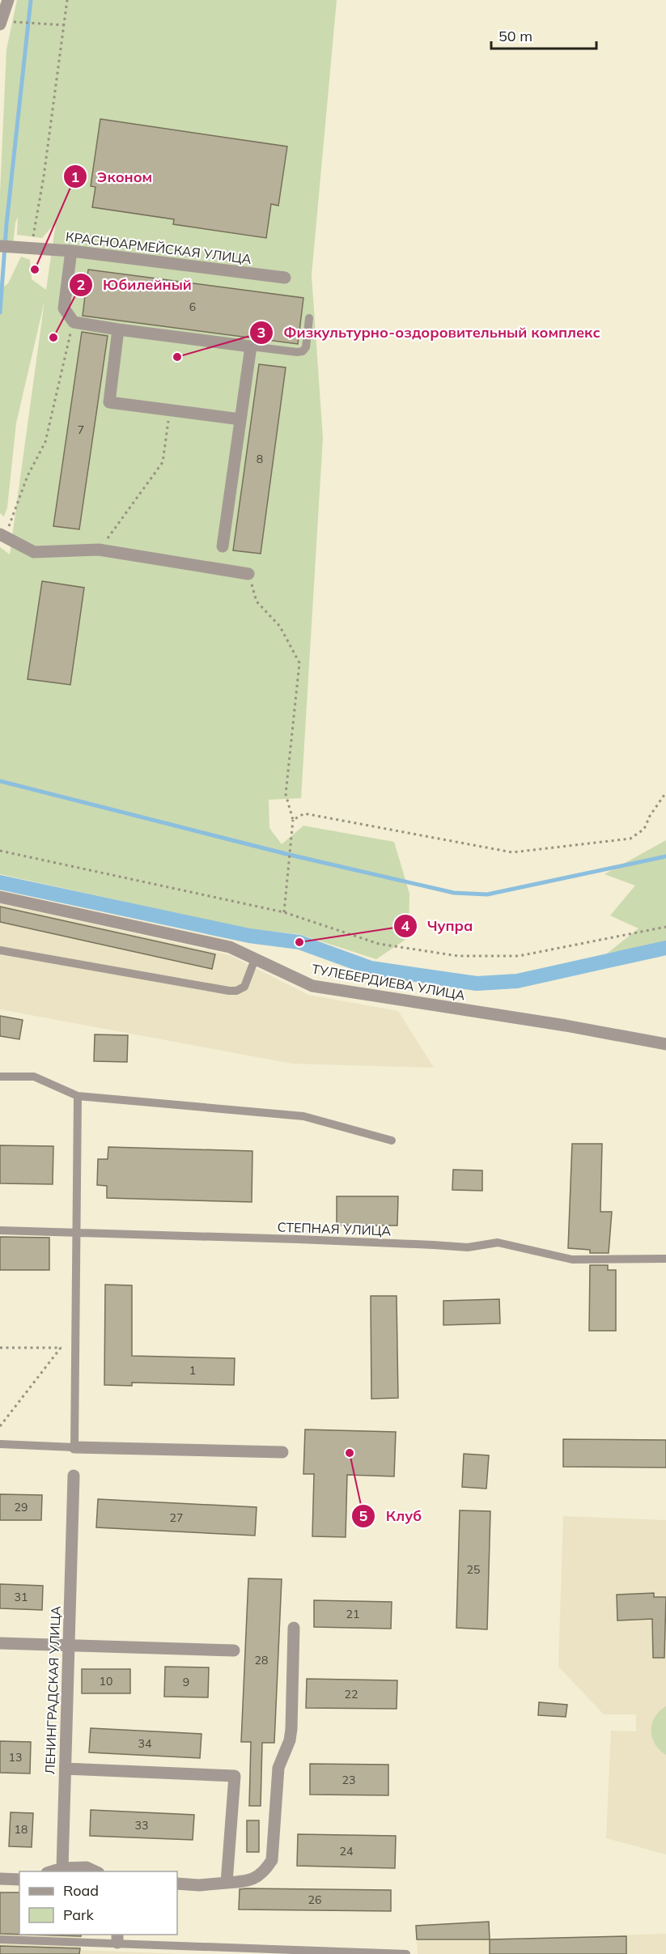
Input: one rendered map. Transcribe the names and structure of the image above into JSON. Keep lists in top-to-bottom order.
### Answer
{
  "streets": {
    "street": ["КРАСНОАРМЕЙСКАЯ УЛИЦА", "ТУЛЕБЕРДИЕВА УЛИЦА", "ЛЕНИНГРАДСКАЯ УЛИЦА"],
    "lane": ["СТЕПНАЯ УЛИЦА"]
  },
  "places": [
    "Эконом",
    "Юбилейный",
    "Физкультурно-оздоровительный комплекс",
    "Чупра",
    "Клуб"
  ],
  "house_numbers": [
    "6",
    "7",
    "8",
    "1",
    "29",
    "27",
    "25",
    "31",
    "21",
    "28",
    "10",
    "9",
    "22",
    "34",
    "13",
    "23",
    "33",
    "18",
    "24",
    "26"
  ],
  "legend": ["Road", "Park"],
  "scale_bar": "50 m"
}
